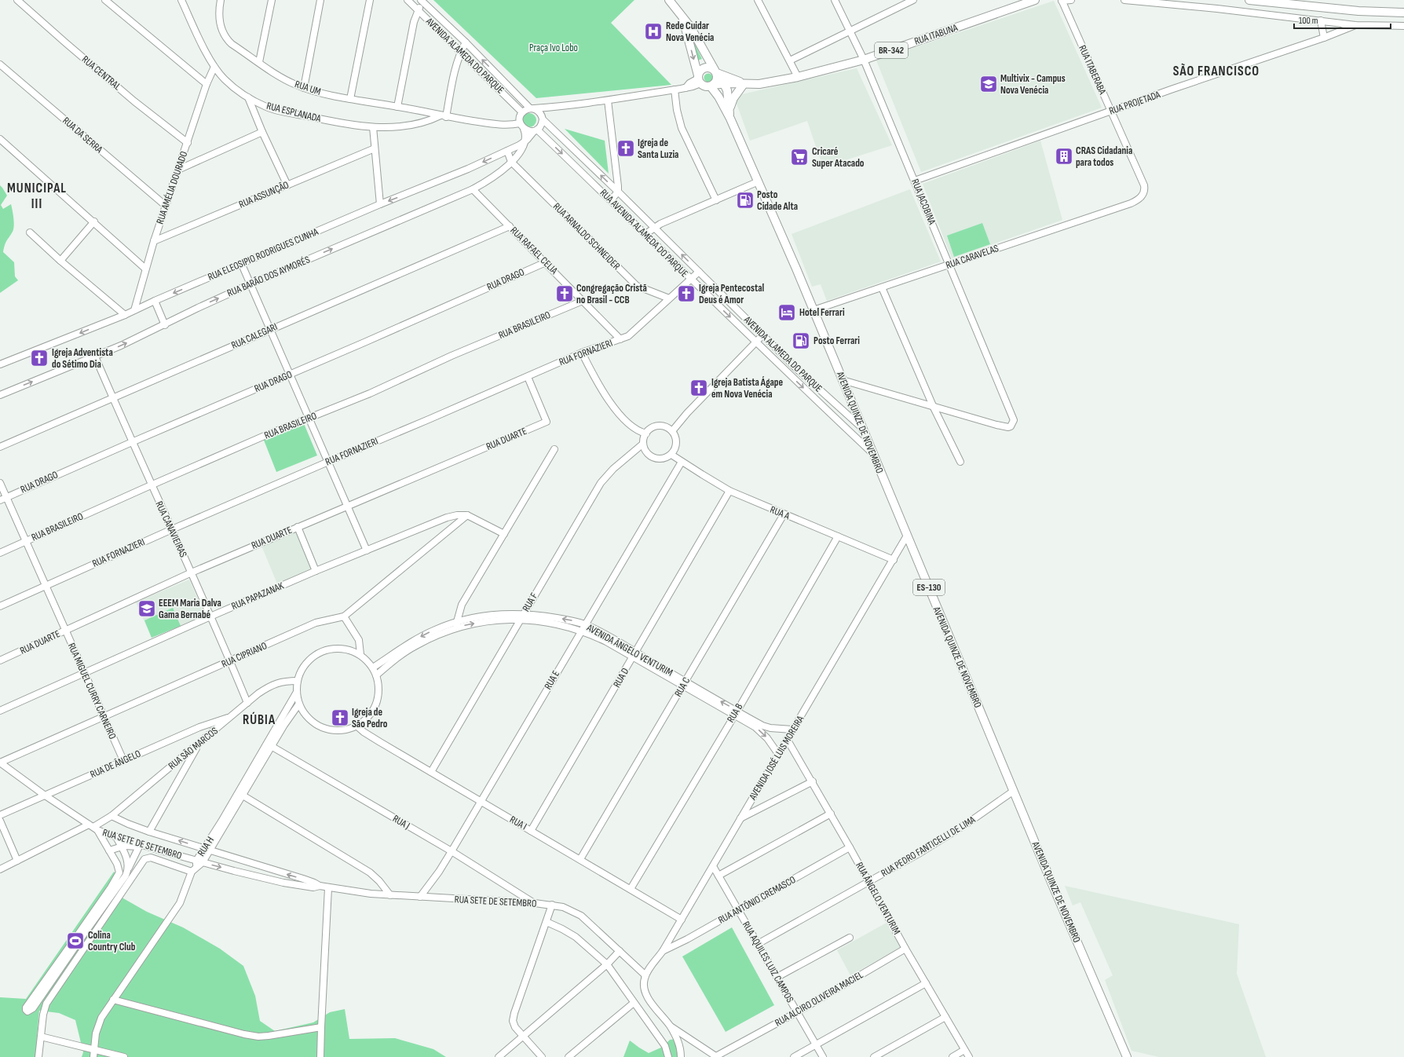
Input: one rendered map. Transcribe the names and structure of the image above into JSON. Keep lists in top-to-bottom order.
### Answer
{
  "streets": {
    "main road": [
      "RUA ITABUNA",
      "BR-342",
      "AVENIDA QUINZE DE NOVEMBRO",
      "ES-130"
    ],
    "street": [
      "AVENIDA ALAMEDA DO PARQUE",
      "RUA ITABERABA",
      "RUA CENTRAL",
      "RUA UM",
      "RUA PROJETADA",
      "RUA ESPLANADA",
      "RUA DA SERRA",
      "RUA AMÉLIA DOURADO",
      "RUA ASSUNÇÃO",
      "RUA JACOBINA",
      "RUA AVENIDA ALAMEDA DO PARQUE",
      "RUA ARNALDO SCHNEIDER",
      "RUA RAFAEL CELIA",
      "RUA ELEOSIPIO RODRIGUES CUNHA",
      "RUA CARAVELAS",
      "RUA BARÃO DOS AYMORÉS",
      "RUA DRAGO",
      "RUA BRASILEIRO",
      "RUA CALEGARI",
      "RUA FORNAZIERI",
      "RUA DUARTE",
      "RUA A",
      "RUA CANAVIEIRAS",
      "RUA PAPAZANAK",
      "RUA F",
      "AVENIDA ÂNGELO VENTURIM",
      "RUA CIPRIANO",
      "RUA D",
      "RUA E",
      "RUA C",
      "RUA MIGUEL CURRY CARNEIRO",
      "RUA B",
      "RUA SÃO MARCOS",
      "AVENIDA JOSÉ LUIS MOREIRA",
      "RUA DE ÂNGELO",
      "RUA J",
      "RUA I",
      "RUA SETE DE SETEMBRO",
      "RUA H",
      "RUA PEDRO FANTICELLI DE LIMA",
      "RUA ÂNGELO VENTURIM",
      "RUA ANTÔNIO CREMASCO",
      "RUA AQUILES LUIZ CAMPOS",
      "RUA ALCIRO OLIVEIRA MACIEL"
    ]
  },
  "crossings": [
    ["RUA ITABUNA", "BR-342"],
    ["RUA ITABUNA", "RUA JACOBINA"],
    ["BR-342", "ES-130"],
    ["AVENIDA ALAMEDA DO PARQUE", "RUA UM"],
    ["AVENIDA ALAMEDA DO PARQUE", "RUA AVENIDA ALAMEDA DO PARQUE"],
    ["AVENIDA ALAMEDA DO PARQUE", "RUA FORNAZIERI"],
    ["AVENIDA ALAMEDA DO PARQUE", "AVENIDA QUINZE DE NOVEMBRO"],
    ["RUA ITABERABA", "RUA PROJETADA"],
    ["RUA ITABERABA", "RUA CARAVELAS"],
    ["RUA CENTRAL", "RUA AMÉLIA DOURADO"],
    ["RUA UM", "RUA ESPLANADA"],
    ["RUA UM", "RUA AVENIDA ALAMEDA DO PARQUE"],
    ["RUA PROJETADA", "RUA JACOBINA"],
    ["RUA ESPLANADA", "RUA AMÉLIA DOURADO"],
    ["RUA DA SERRA", "RUA AMÉLIA DOURADO"],
    ["RUA AMÉLIA DOURADO", "RUA ASSUNÇÃO"],
    ["RUA AMÉLIA DOURADO", "RUA ELEOSIPIO RODRIGUES CUNHA"],
    ["RUA JACOBINA", "RUA CARAVELAS"],
    ["RUA AVENIDA ALAMEDA DO PARQUE", "RUA FORNAZIERI"],
    ["RUA AVENIDA ALAMEDA DO PARQUE", "AVENIDA QUINZE DE NOVEMBRO"],
    ["RUA ARNALDO SCHNEIDER", "RUA BARÃO DOS AYMORÉS"],
    ["RUA ARNALDO SCHNEIDER", "RUA FORNAZIERI"],
    ["RUA RAFAEL CELIA", "RUA BARÃO DOS AYMORÉS"],
    ["RUA RAFAEL CELIA", "RUA DRAGO"],
    ["RUA RAFAEL CELIA", "RUA BRASILEIRO"],
    ["RUA RAFAEL CELIA", "RUA CALEGARI"],
    ["RUA RAFAEL CELIA", "RUA FORNAZIERI"],
    ["RUA ELEOSIPIO RODRIGUES CUNHA", "RUA BARÃO DOS AYMORÉS"],
    ["RUA CARAVELAS", "AVENIDA QUINZE DE NOVEMBRO"],
    ["RUA BARÃO DOS AYMORÉS", "RUA CANAVIEIRAS"],
    ["RUA DRAGO", "RUA CANAVIEIRAS"],
    ["RUA DRAGO", "RUA MIGUEL CURRY CARNEIRO"],
    ["RUA BRASILEIRO", "RUA CANAVIEIRAS"],
    ["RUA BRASILEIRO", "RUA MIGUEL CURRY CARNEIRO"],
    ["RUA CALEGARI", "RUA CANAVIEIRAS"],
    ["RUA FORNAZIERI", "RUA DUARTE"],
    ["RUA FORNAZIERI", "RUA CANAVIEIRAS"],
    ["RUA FORNAZIERI", "RUA MIGUEL CURRY CARNEIRO"],
    ["AVENIDA QUINZE DE NOVEMBRO", "ES-130"],
    ["AVENIDA QUINZE DE NOVEMBRO", "AVENIDA JOSÉ LUIS MOREIRA"],
    ["AVENIDA QUINZE DE NOVEMBRO", "RUA PEDRO FANTICELLI DE LIMA"],
    ["RUA DUARTE", "RUA CANAVIEIRAS"],
    ["RUA DUARTE", "RUA MIGUEL CURRY CARNEIRO"],
    ["RUA A", "RUA F"],
    ["RUA A", "RUA D"],
    ["RUA A", "RUA E"],
    ["RUA A", "RUA C"],
    ["RUA A", "RUA B"],
    ["RUA A", "AVENIDA JOSÉ LUIS MOREIRA"],
    ["RUA CANAVIEIRAS", "RUA PAPAZANAK"],
    ["RUA CANAVIEIRAS", "RUA CIPRIANO"],
    ["RUA CANAVIEIRAS", "RUA SÃO MARCOS"],
    ["RUA PAPAZANAK", "RUA CIPRIANO"],
    ["RUA PAPAZANAK", "RUA MIGUEL CURRY CARNEIRO"],
    ["RUA F", "AVENIDA ÂNGELO VENTURIM"],
    ["RUA F", "RUA I"],
    ["AVENIDA ÂNGELO VENTURIM", "RUA D"],
    ["AVENIDA ÂNGELO VENTURIM", "RUA E"],
    ["AVENIDA ÂNGELO VENTURIM", "RUA C"],
    ["AVENIDA ÂNGELO VENTURIM", "RUA B"],
    ["AVENIDA ÂNGELO VENTURIM", "RUA SÃO MARCOS"],
    ["AVENIDA ÂNGELO VENTURIM", "AVENIDA JOSÉ LUIS MOREIRA"],
    ["AVENIDA ÂNGELO VENTURIM", "RUA I"],
    ["AVENIDA ÂNGELO VENTURIM", "RUA H"],
    ["RUA CIPRIANO", "RUA MIGUEL CURRY CARNEIRO"],
    ["RUA CIPRIANO", "RUA SETE DE SETEMBRO"],
    ["RUA D", "RUA I"],
    ["RUA E", "RUA J"],
    ["RUA E", "RUA I"],
    ["RUA E", "RUA SETE DE SETEMBRO"],
    ["RUA C", "RUA I"],
    ["RUA MIGUEL CURRY CARNEIRO", "RUA DE ÂNGELO"],
    ["RUA B", "RUA I"],
    ["RUA SÃO MARCOS", "RUA DE ÂNGELO"],
    ["RUA SÃO MARCOS", "RUA I"],
    ["RUA SÃO MARCOS", "RUA SETE DE SETEMBRO"],
    ["RUA SÃO MARCOS", "RUA H"],
    ["AVENIDA JOSÉ LUIS MOREIRA", "RUA I"],
    ["AVENIDA JOSÉ LUIS MOREIRA", "RUA SETE DE SETEMBRO"],
    ["AVENIDA JOSÉ LUIS MOREIRA", "RUA ÂNGELO VENTURIM"],
    ["AVENIDA JOSÉ LUIS MOREIRA", "RUA ANTÔNIO CREMASCO"],
    ["AVENIDA JOSÉ LUIS MOREIRA", "RUA AQUILES LUIZ CAMPOS"],
    ["RUA DE ÂNGELO", "RUA SETE DE SETEMBRO"],
    ["RUA J", "RUA SETE DE SETEMBRO"],
    ["RUA J", "RUA H"],
    ["RUA I", "RUA H"],
    ["RUA SETE DE SETEMBRO", "RUA H"],
    ["RUA PEDRO FANTICELLI DE LIMA", "RUA ÂNGELO VENTURIM"],
    ["RUA PEDRO FANTICELLI DE LIMA", "RUA AQUILES LUIZ CAMPOS"],
    ["RUA ÂNGELO VENTURIM", "RUA ANTÔNIO CREMASCO"],
    ["RUA ÂNGELO VENTURIM", "RUA ALCIRO OLIVEIRA MACIEL"],
    ["RUA ANTÔNIO CREMASCO", "RUA AQUILES LUIZ CAMPOS"],
    ["RUA AQUILES LUIZ CAMPOS", "RUA ALCIRO OLIVEIRA MACIEL"]
  ],
  "one_way": ["RUA AVENIDA ALAMEDA DO PARQUE", "RUA ELEOSIPIO RODRIGUES CUNHA", "RUA BARÃO DOS AYMORÉS"],
  "districts": ["SÃO FRANCISCO", "MUNICIPAL III", "RÚBIA"],
  "parks": ["Praça Ivo Lobo"],
  "places": {
    "hospital": ["Rede Cuidar Nova Venécia"],
    "school or university": ["Multivix - Campus Nova Venécia", "EEEM Maria Dalva Gama Bernabé"],
    "church": [
      "Igreja de Santa Luzia",
      "Congregação Cristã no Brasil - CCB",
      "Igreja Pentecostal Deus é Amor",
      "Igreja Adventista do Sétimo Dia",
      "Igreja Batista Ágape em Nova Venécia",
      "Igreja de São Pedro"
    ],
    "building": ["CRAS Cidadania para todos"],
    "supermarket": ["Cricaré Super Atacado"],
    "fuel station": ["Posto Cidade Alta", "Posto Ferrari"],
    "hotel": ["Hotel Ferrari"],
    "sports": ["Colina Country Club"]
  },
  "scale_bar": "100 m"
}
